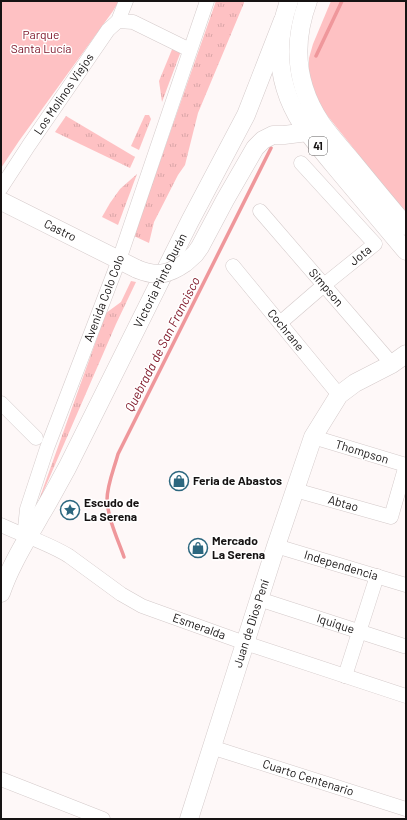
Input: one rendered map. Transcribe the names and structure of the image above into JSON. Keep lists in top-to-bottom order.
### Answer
{
  "streets": {
    "main road": [
      "41",
      "Castro",
      "Victoria Pinto Durán",
      "Juan de Dios Pení"
    ],
    "street": [
      "Los Molinos Viejos",
      "Jota",
      "Simpson",
      "Avenida Colo Colo",
      "Cochrane",
      "Thompson",
      "Abtao",
      "Independencia",
      "Iquique",
      "Esmeralda",
      "Cuarto Centenario"
    ]
  },
  "crossings": [
    ["41", "Victoria Pinto Durán"],
    ["Castro", "Avenida Colo Colo"],
    ["Jota", "Simpson"],
    ["Jota", "Cochrane"],
    ["Victoria Pinto Durán", "Avenida Colo Colo"],
    ["Victoria Pinto Durán", "Esmeralda"],
    ["Simpson", "Juan de Dios Pení"],
    ["Avenida Colo Colo", "Esmeralda"],
    ["Cochrane", "Juan de Dios Pení"],
    ["Thompson", "Abtao"],
    ["Thompson", "Juan de Dios Pení"],
    ["Abtao", "Juan de Dios Pení"],
    ["Independencia", "Juan de Dios Pení"],
    ["Juan de Dios Pení", "Esmeralda"],
    ["Juan de Dios Pení", "Cuarto Centenario"]
  ],
  "water": ["Quebrada de San Francisco"],
  "parks": ["Parque Santa Lucía"],
  "places": {
    "shop": ["Feria de Abastos", "Mercado La Serena"],
    "place": ["Escudo de La Serena"]
  }
}
